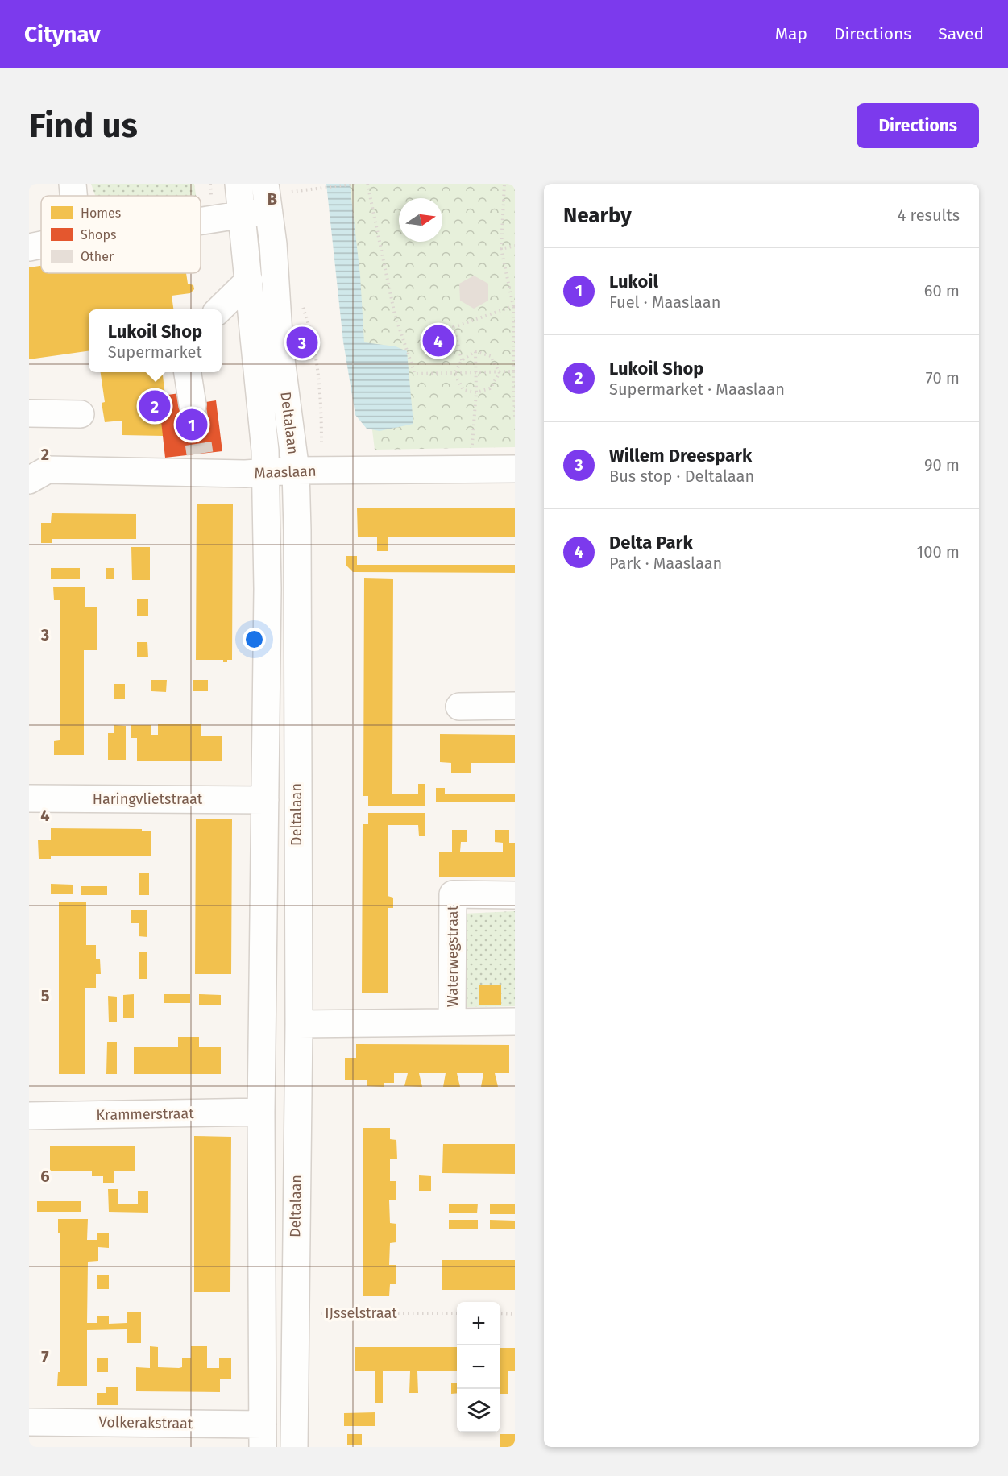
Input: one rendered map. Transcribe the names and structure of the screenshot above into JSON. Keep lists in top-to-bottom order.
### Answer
{
  "streets": {
    "street": [
      "Deltalaan",
      "Maaslaan",
      "Haringvlietstraat",
      "Waterwegstraat",
      "Krammerstraat",
      "Volkerakstraat"
    ],
    "path": ["IJsselstraat"]
  },
  "crossings": [
    ["Deltalaan", "Maaslaan"],
    ["Deltalaan", "Haringvlietstraat"],
    ["Deltalaan", "Waterwegstraat"],
    ["Deltalaan", "Krammerstraat"],
    ["Deltalaan", "IJsselstraat"],
    ["Deltalaan", "Volkerakstraat"]
  ],
  "legend": ["Homes", "Shops", "Other"],
  "north": "right",
  "page": {
    "header": "Citynav",
    "nav": ["Map", "Directions", "Saved"],
    "buttons": "Directions",
    "title": "Find us",
    "heading": ["Nearby", "4 results"],
    "list": [
      {
        "mark": "1",
        "name": "Lukoil",
        "note": "Fuel · Maaslaan",
        "value": "60 m"
      },
      {
        "mark": "2",
        "name": "Lukoil Shop",
        "note": "Supermarket · Maaslaan",
        "value": "70 m"
      },
      {
        "mark": "3",
        "name": "Willem Dreespark",
        "note": "Bus stop · Deltalaan",
        "value": "90 m"
      },
      {
        "mark": "4",
        "name": "Delta Park",
        "note": "Park · Maaslaan",
        "value": "100 m"
      }
    ],
    "popup": ["Lukoil Shop", "Supermarket"],
    "pins": [
      "4",
      "3",
      "2",
      "1"
    ],
    "map_buttons": ["+", "−"]
  },
  "grid": {
    "columns": ["B"],
    "rows": [
      "2",
      "3",
      "4",
      "5",
      "6",
      "7"
    ]
  }
}
